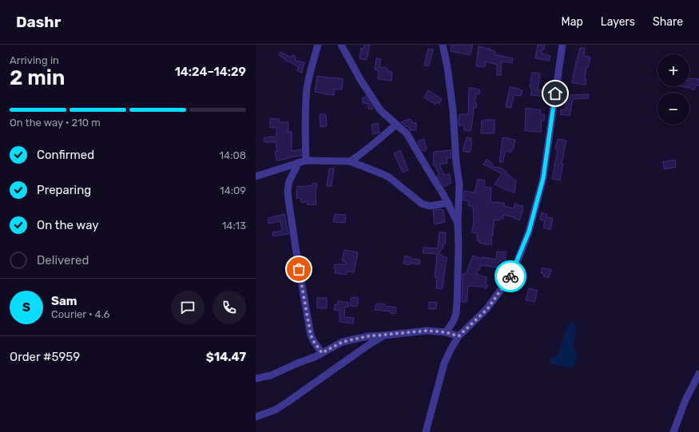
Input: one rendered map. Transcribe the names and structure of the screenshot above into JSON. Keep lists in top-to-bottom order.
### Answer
{
  "page": {
    "header": "Dashr",
    "nav": ["Map", "Layers", "Share"],
    "heading": ["2 min", "Arriving in", "14:24–14:29"],
    "panel": [
      "Sam",
      "Courier · 4.6",
      "Order #5959",
      "$14.47"
    ],
    "map_buttons": ["+", "−"],
    "bar": "On the way · 210 m",
    "list": [
      ["Confirmed", "14:08"],
      ["Preparing", "14:09"],
      ["On the way", "14:13"],
      "Delivered"
    ],
    "round": "S"
  }
}
